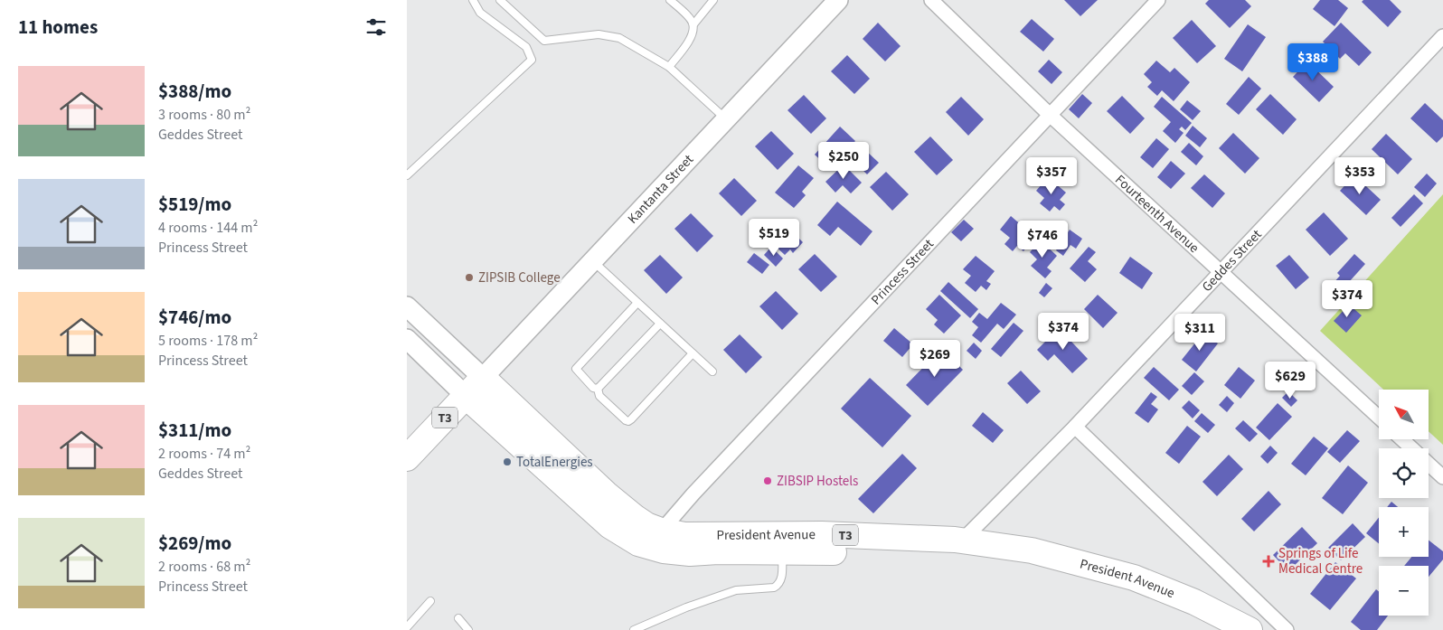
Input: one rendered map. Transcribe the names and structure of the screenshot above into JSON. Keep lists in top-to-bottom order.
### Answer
{
  "streets": {
    "highway": ["T3", "President Avenue"],
    "street": [
      "Kantanta Street",
      "Fourteenth Avenue",
      "Geddes Street",
      "Princess Street"
    ]
  },
  "crossings": [
    ["Kantanta Street", "T3"],
    ["Kantanta Street", "President Avenue"],
    ["Fourteenth Avenue", "Geddes Street"],
    ["Fourteenth Avenue", "Princess Street"],
    ["Geddes Street", "President Avenue"],
    ["Princess Street", "President Avenue"],
    ["T3", "President Avenue"]
  ],
  "places": {
    "other": ["ZIPSIB College", "TotalEnergies", "ZIBSIP Hostels"],
    "health": ["Springs of Life Medical Centre"]
  },
  "north": "top left",
  "page": {
    "heading": "11 homes",
    "price": [
      "$388",
      "$250",
      "$357",
      "$353",
      "$519",
      "$746",
      "$374",
      "$374",
      "$311",
      "$269",
      "$629"
    ],
    "list": [
      {
        "name": "$388/mo",
        "note": "3 rooms · 80 m² · Geddes Street"
      },
      {
        "name": "$519/mo",
        "note": "4 rooms · 144 m² · Princess Street"
      },
      {
        "name": "$746/mo",
        "note": "5 rooms · 178 m² · Princess Street"
      },
      {
        "name": "$311/mo",
        "note": "2 rooms · 74 m² · Geddes Street"
      },
      {
        "name": "$269/mo",
        "note": "2 rooms · 68 m² · Princess Street"
      }
    ],
    "map_buttons": ["+", "−"]
  }
}
